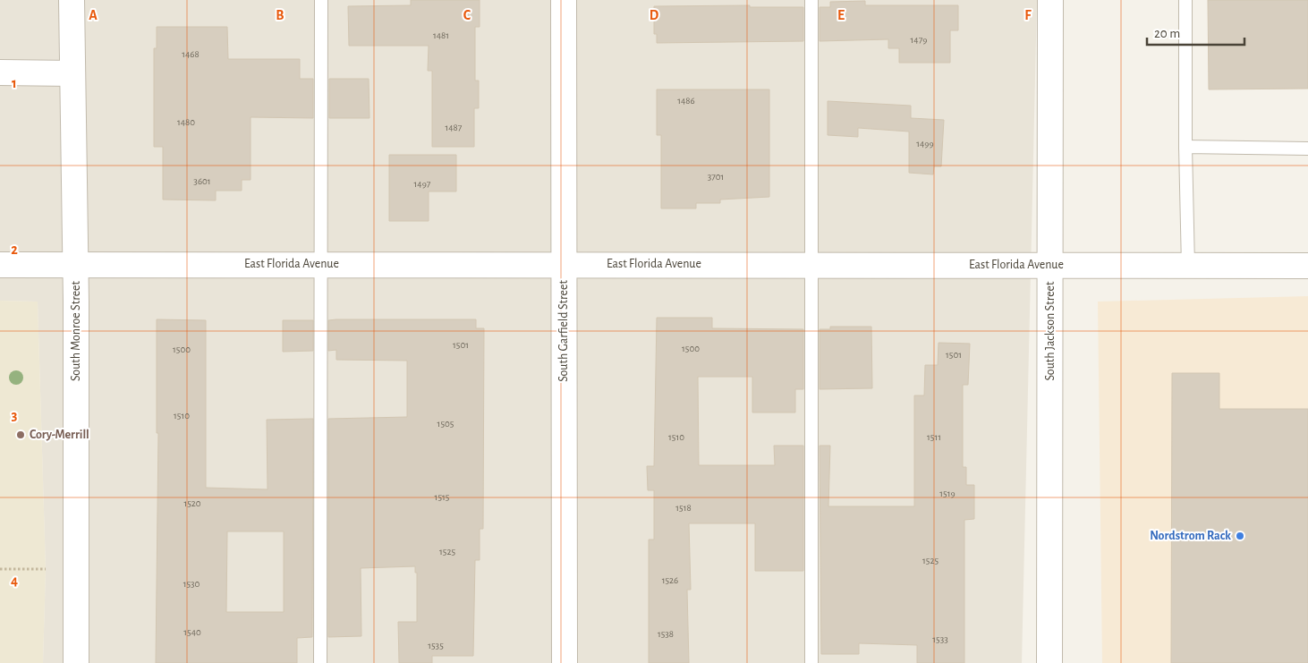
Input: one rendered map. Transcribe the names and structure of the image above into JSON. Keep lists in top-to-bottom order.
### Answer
{
  "streets": {
    "street": [
      "East Florida Avenue",
      "South Monroe Street",
      "South Garfield Street",
      "South Jackson Street"
    ]
  },
  "crossings": [
    ["East Florida Avenue", "South Monroe Street"],
    ["East Florida Avenue", "South Garfield Street"],
    ["East Florida Avenue", "South Jackson Street"]
  ],
  "places": ["Cory-Merrill", "Nordstrom Rack"],
  "house_numbers": [
    "1481",
    "1479",
    "1468",
    "1486",
    "1480",
    "1487",
    "1499",
    "3701",
    "3601",
    "1497",
    "1501",
    "1500",
    "1500",
    "1501",
    "1510",
    "1505",
    "1510",
    "1511",
    "1519",
    "1515",
    "1520",
    "1518",
    "1525",
    "1525",
    "1526",
    "1530",
    "1540",
    "1538",
    "1533",
    "1535"
  ],
  "scale_bar": "20 m",
  "grid": {
    "columns": [
      "A",
      "B",
      "C",
      "D",
      "E",
      "F"
    ],
    "rows": [
      "1",
      "2",
      "3",
      "4"
    ]
  }
}
